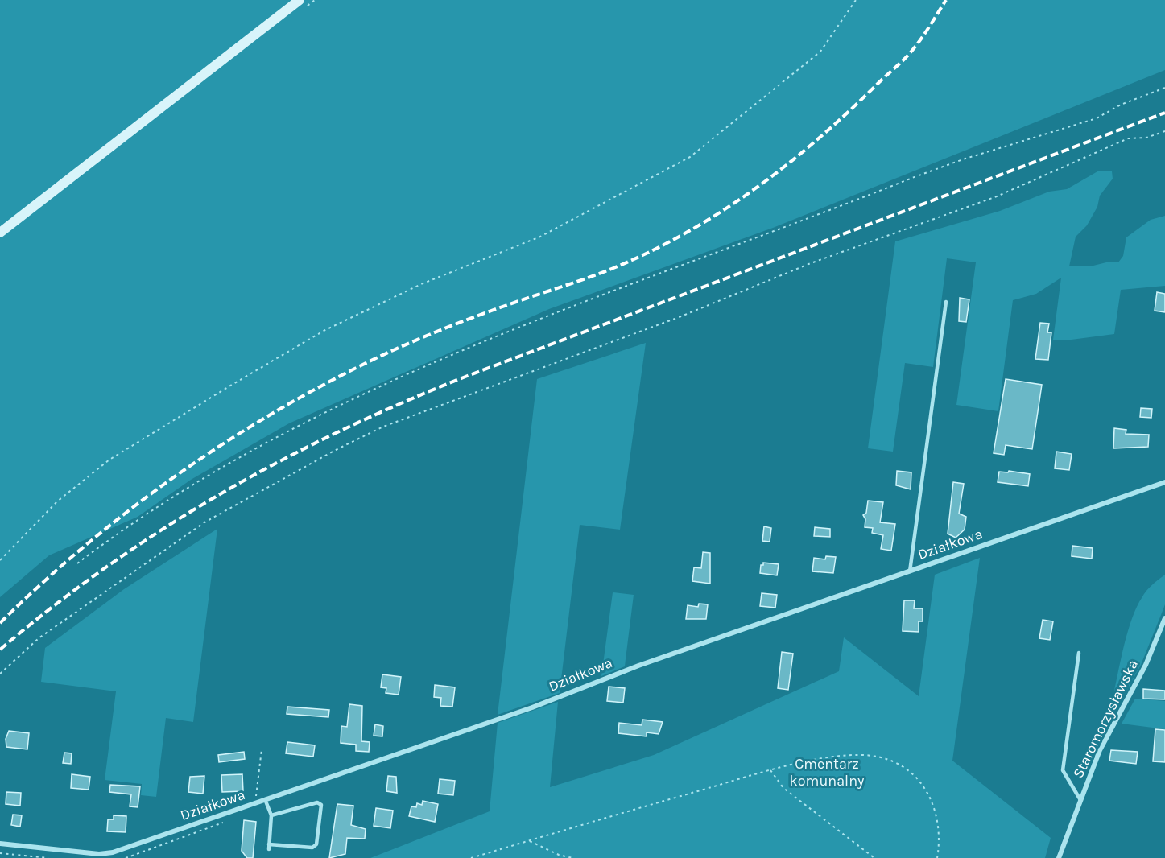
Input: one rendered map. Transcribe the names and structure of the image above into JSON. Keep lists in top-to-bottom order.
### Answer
{
  "streets": {
    "street": ["Działkowa", "Staromorzysławska"]
  },
  "parks": ["Cmentarz komunalny"]
}
